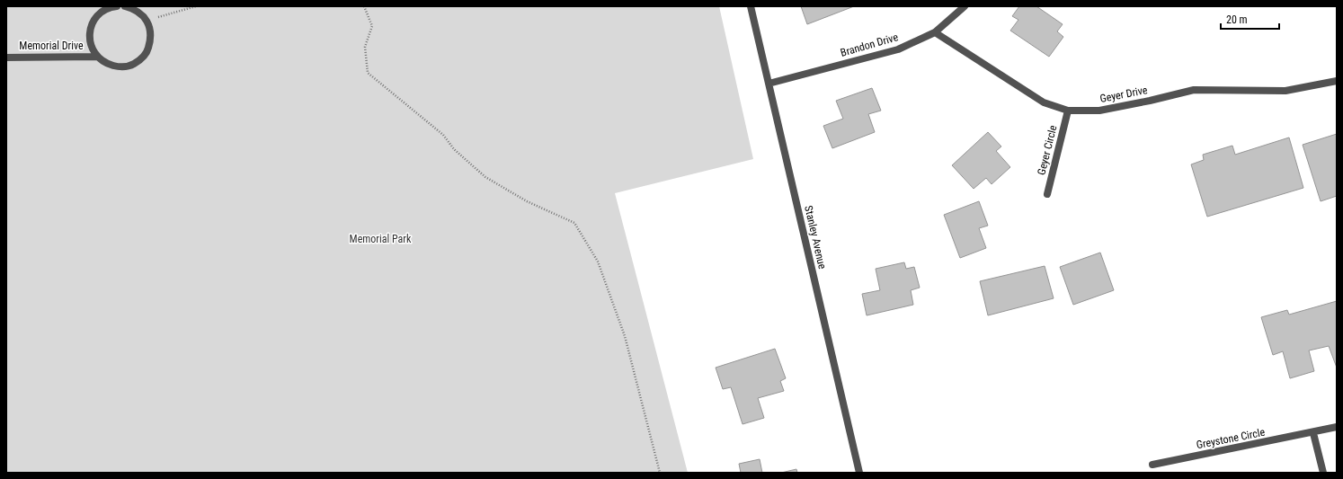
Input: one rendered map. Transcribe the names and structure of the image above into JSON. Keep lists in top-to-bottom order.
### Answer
{
  "streets": {
    "street": [
      "Brandon Drive",
      "Memorial Drive",
      "Geyer Drive",
      "Geyer Circle",
      "Stanley Avenue",
      "Greystone Circle"
    ]
  },
  "crossings": [
    ["Brandon Drive", "Geyer Drive"],
    ["Brandon Drive", "Stanley Avenue"],
    ["Geyer Drive", "Geyer Circle"]
  ],
  "parks": ["Memorial Park"],
  "scale_bar": "20 m"
}
